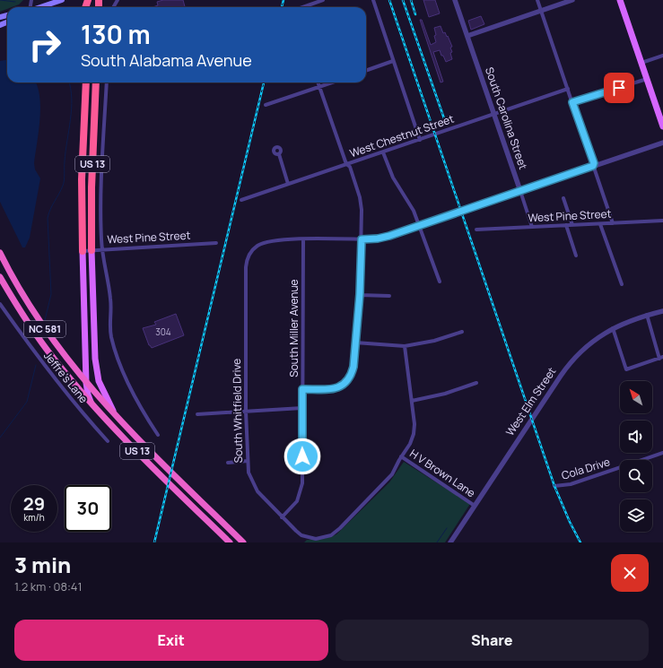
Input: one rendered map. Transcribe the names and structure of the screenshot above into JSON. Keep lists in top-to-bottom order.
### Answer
{
  "streets": {
    "highway": ["US 13", "NC 581"],
    "street": [
      "South Carolina Street",
      "West Chestnut Street",
      "West Pine Street",
      "South Miller Avenue",
      "Jeffre's Lane",
      "West Elm Street",
      "South Whitfield Drive",
      "Cola Drive",
      "H V Brown Lane"
    ]
  },
  "crossings": [
    ["South Carolina Street", "West Chestnut Street"],
    ["South Carolina Street", "West Pine Street"],
    ["US 13", "West Pine Street"],
    ["US 13", "NC 581"],
    ["South Miller Avenue", "South Whitfield Drive"],
    ["West Elm Street", "H V Brown Lane"],
    ["South Whitfield Drive", "H V Brown Lane"]
  ],
  "house_numbers": ["304"],
  "north": "top left",
  "page": {
    "turn": ["130 m", "South Alabama Avenue"],
    "speed": "29 km/h",
    "limit": "30",
    "heading": ["3 min", "1.2 km · 08:41"],
    "buttons": ["Exit", "Share"]
  }
}
